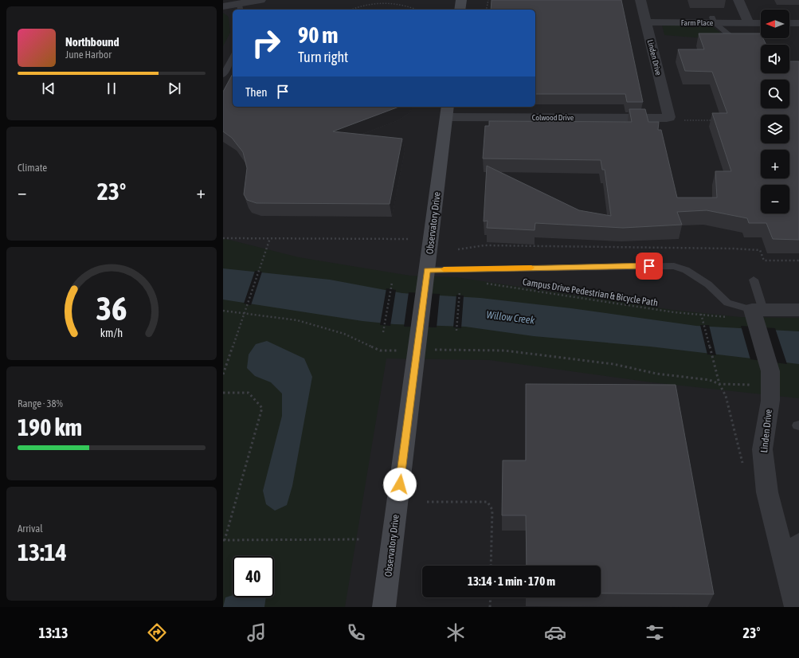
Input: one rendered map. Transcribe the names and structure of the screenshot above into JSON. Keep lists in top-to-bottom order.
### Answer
{
  "streets": {
    "street": [
      "Farm Place",
      "Linden Drive",
      "Colwood Drive",
      "Observatory Drive"
    ],
    "path": ["Campus Drive Pedestrian & Bicycle Path"]
  },
  "crossings": [
    ["Farm Place", "Linden Drive"],
    ["Linden Drive", "Colwood Drive"],
    ["Colwood Drive", "Observatory Drive"]
  ],
  "water": ["Willow Creek"],
  "north": "left",
  "page": {
    "map_buttons": ["+", "−"],
    "turn": ["90 m", "Turn right"],
    "song": ["Northbound", "June Harbor"],
    "then": "Then",
    "tile": [
      "Climate",
      ["Range · 38%", "190 km"],
      ["Arrival", "13:14"]
    ],
    "heat": ["−", "23°", "+"],
    "limit": "40",
    "trip": "13:14 · 1 min · 170 m",
    "tabs": ["13:13", "23°"],
    "gauge": ["36", "km/h"]
  }
}
